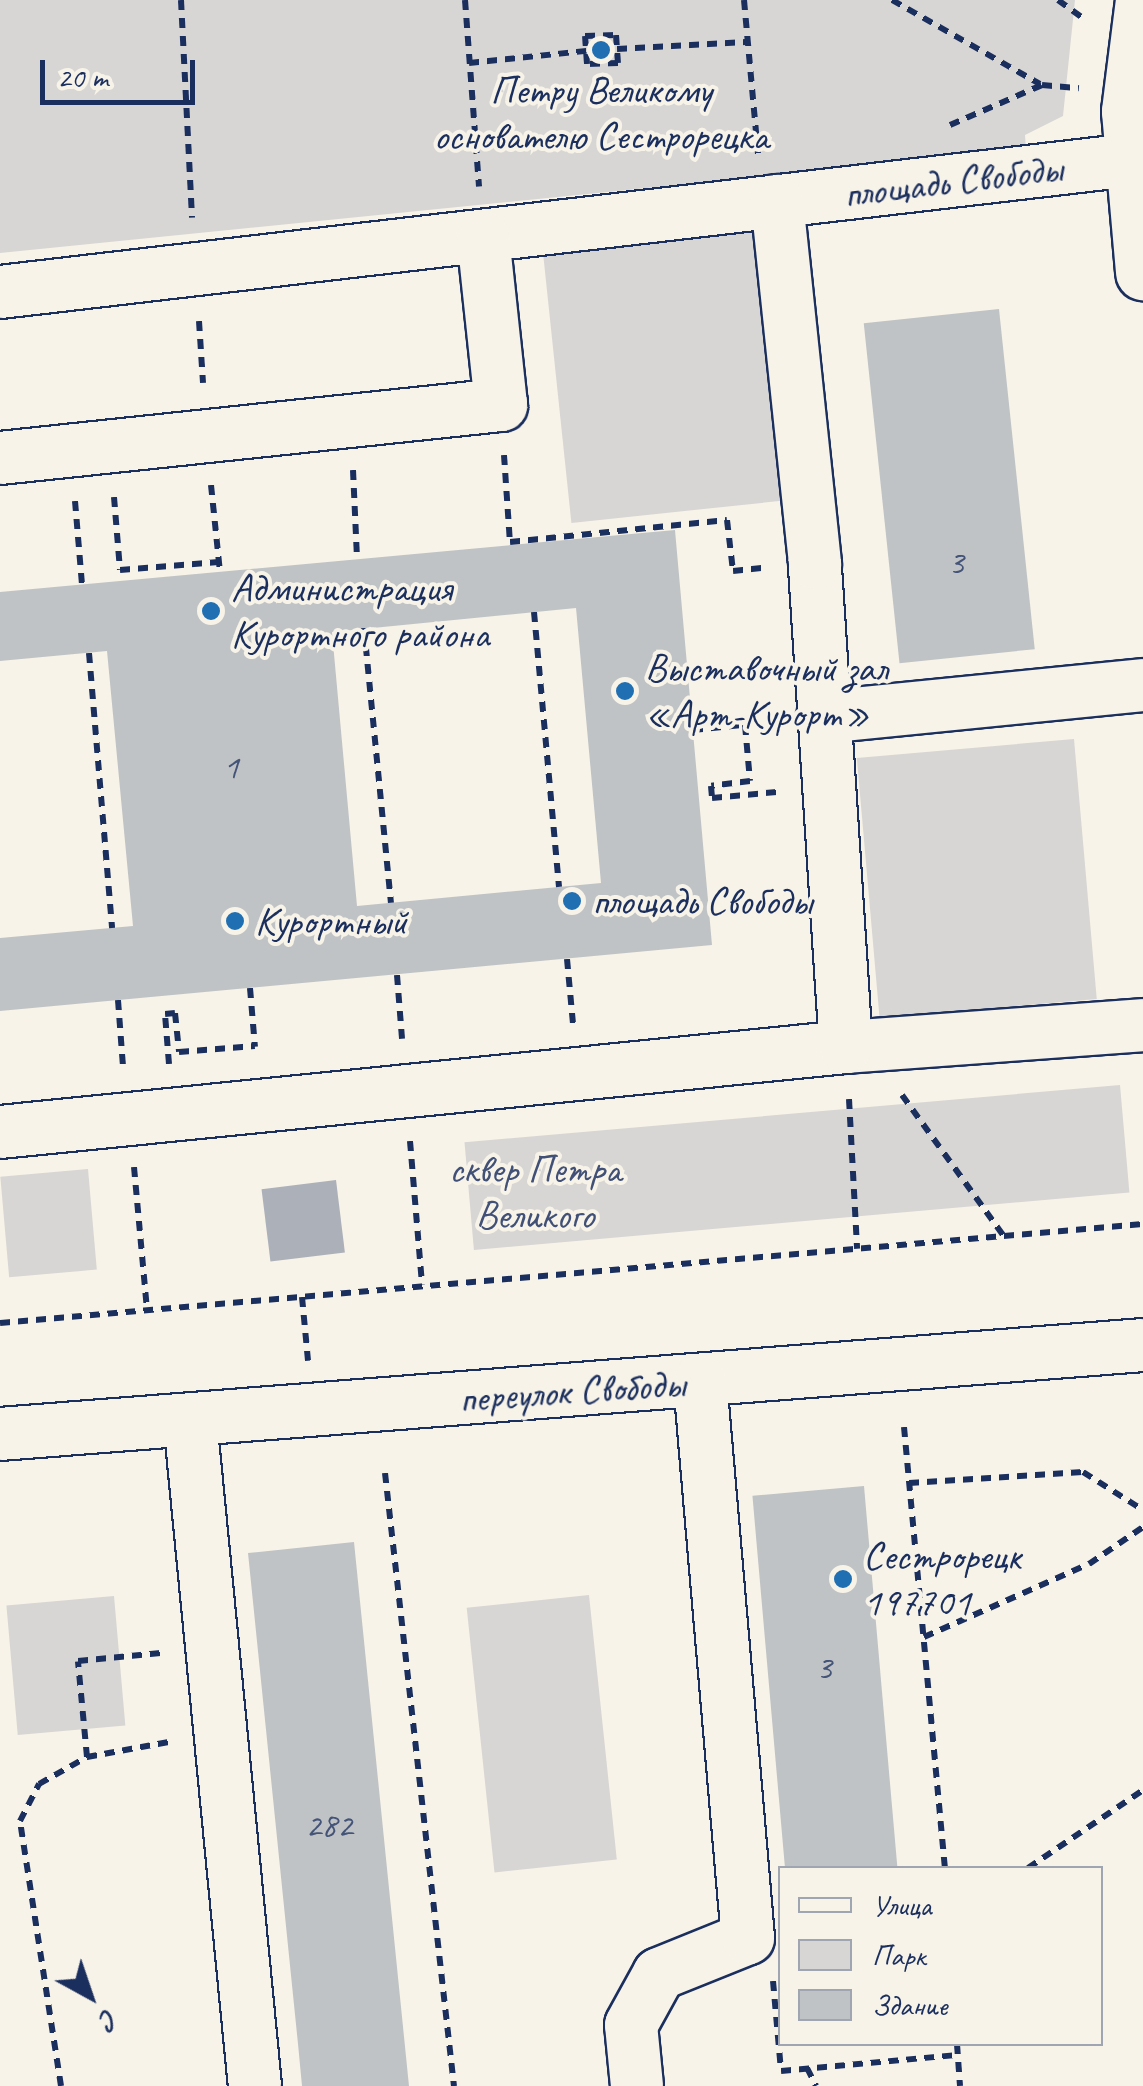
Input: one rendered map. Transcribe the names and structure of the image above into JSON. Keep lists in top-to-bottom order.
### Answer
{
  "streets": {
    "street": ["площадь Свободы", "переулок Свободы"]
  },
  "parks": ["сквер Петра Великого"],
  "places": [
    "Петру Великому основателю Сестрорецка",
    "Администрация Курортного района",
    "Выставочный зал «Арт-Курорт»",
    "площадь Свободы",
    "Курортный",
    "Сестрорецк 197701"
  ],
  "house_numbers": [
    "3",
    "1",
    "3",
    "282"
  ],
  "legend": ["Улица", "Парк", "Здание"],
  "scale_bar": "20 m",
  "north": "bottom right"
}
